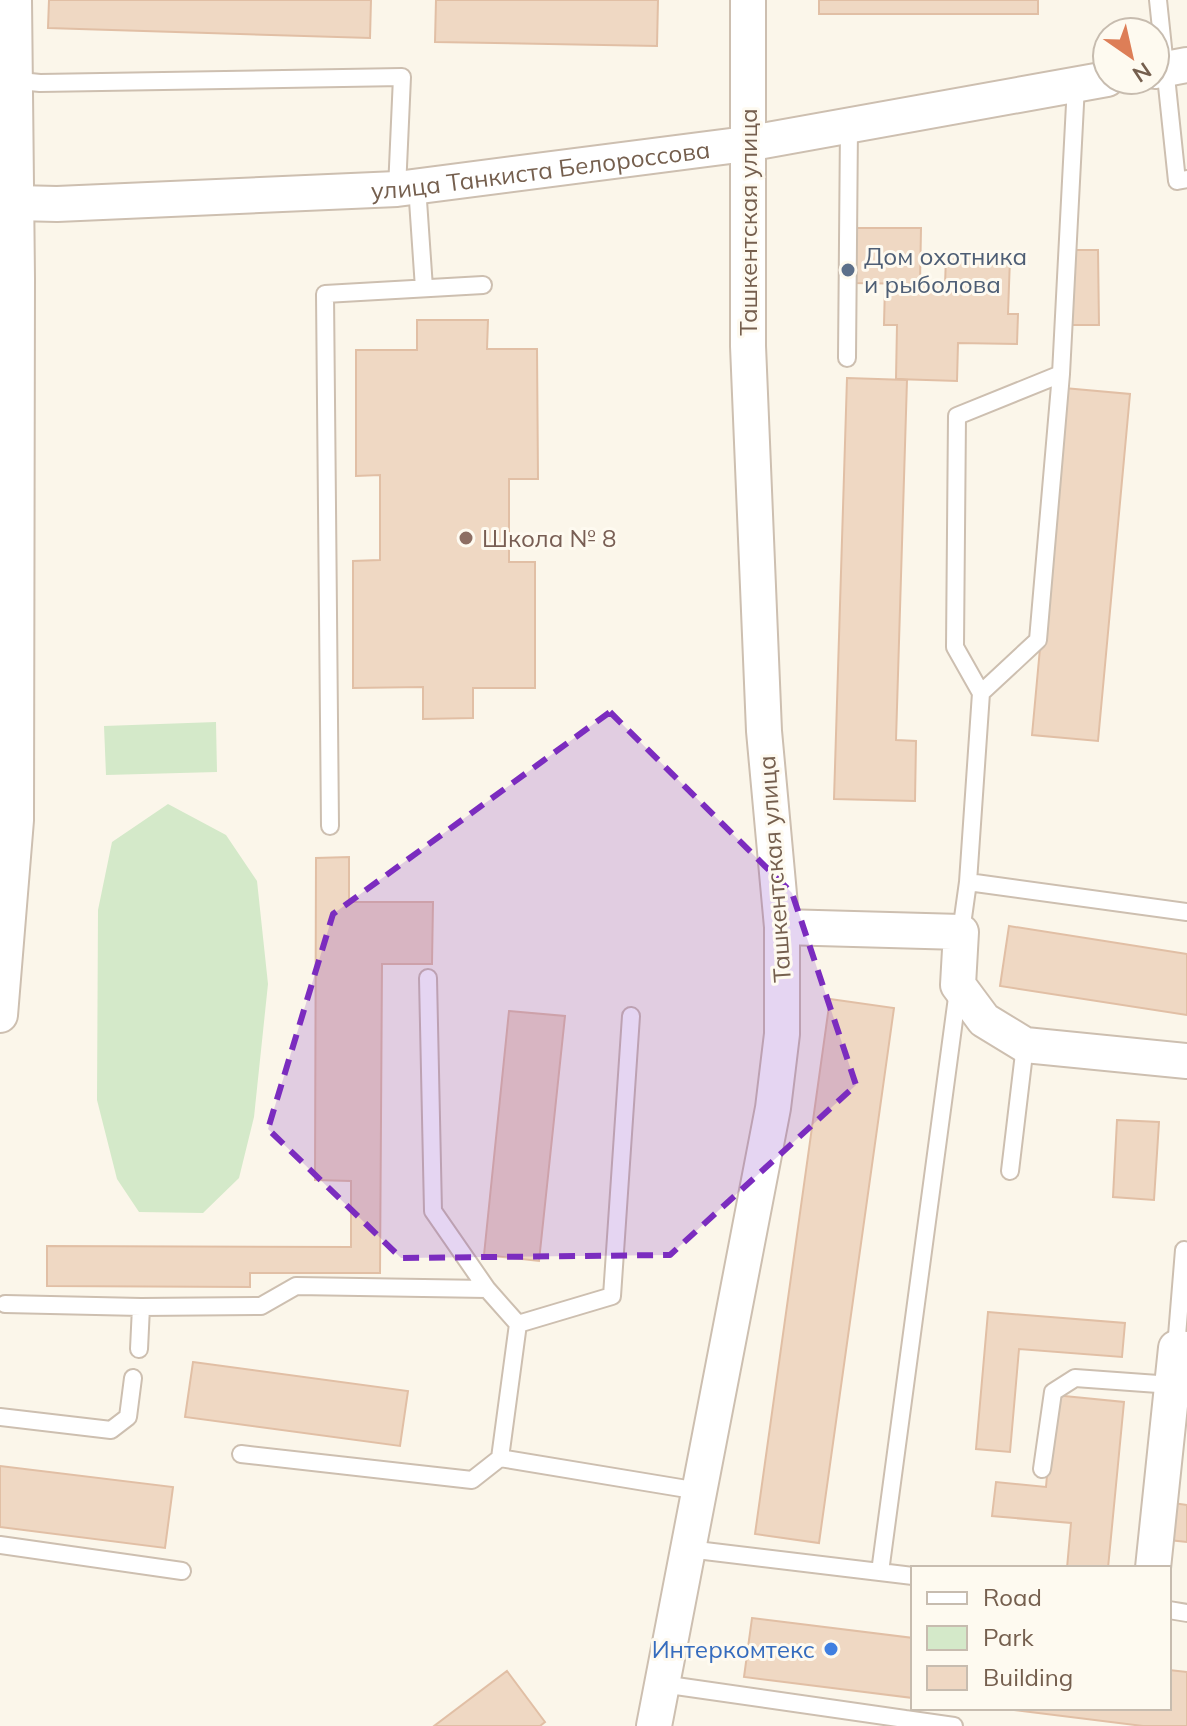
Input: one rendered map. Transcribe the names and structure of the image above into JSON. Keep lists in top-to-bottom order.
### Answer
{
  "streets": {
    "street": ["улица Танкиста Белороссова", "Ташкентская улица"]
  },
  "crossings": [
    ["улица Танкиста Белороссова", "Ташкентская улица"]
  ],
  "places": ["Дом охотника и рыболова", "Школа № 8", "Интеркомтекс"],
  "legend": ["Road", "Park", "Building"],
  "north": "bottom right"
}
